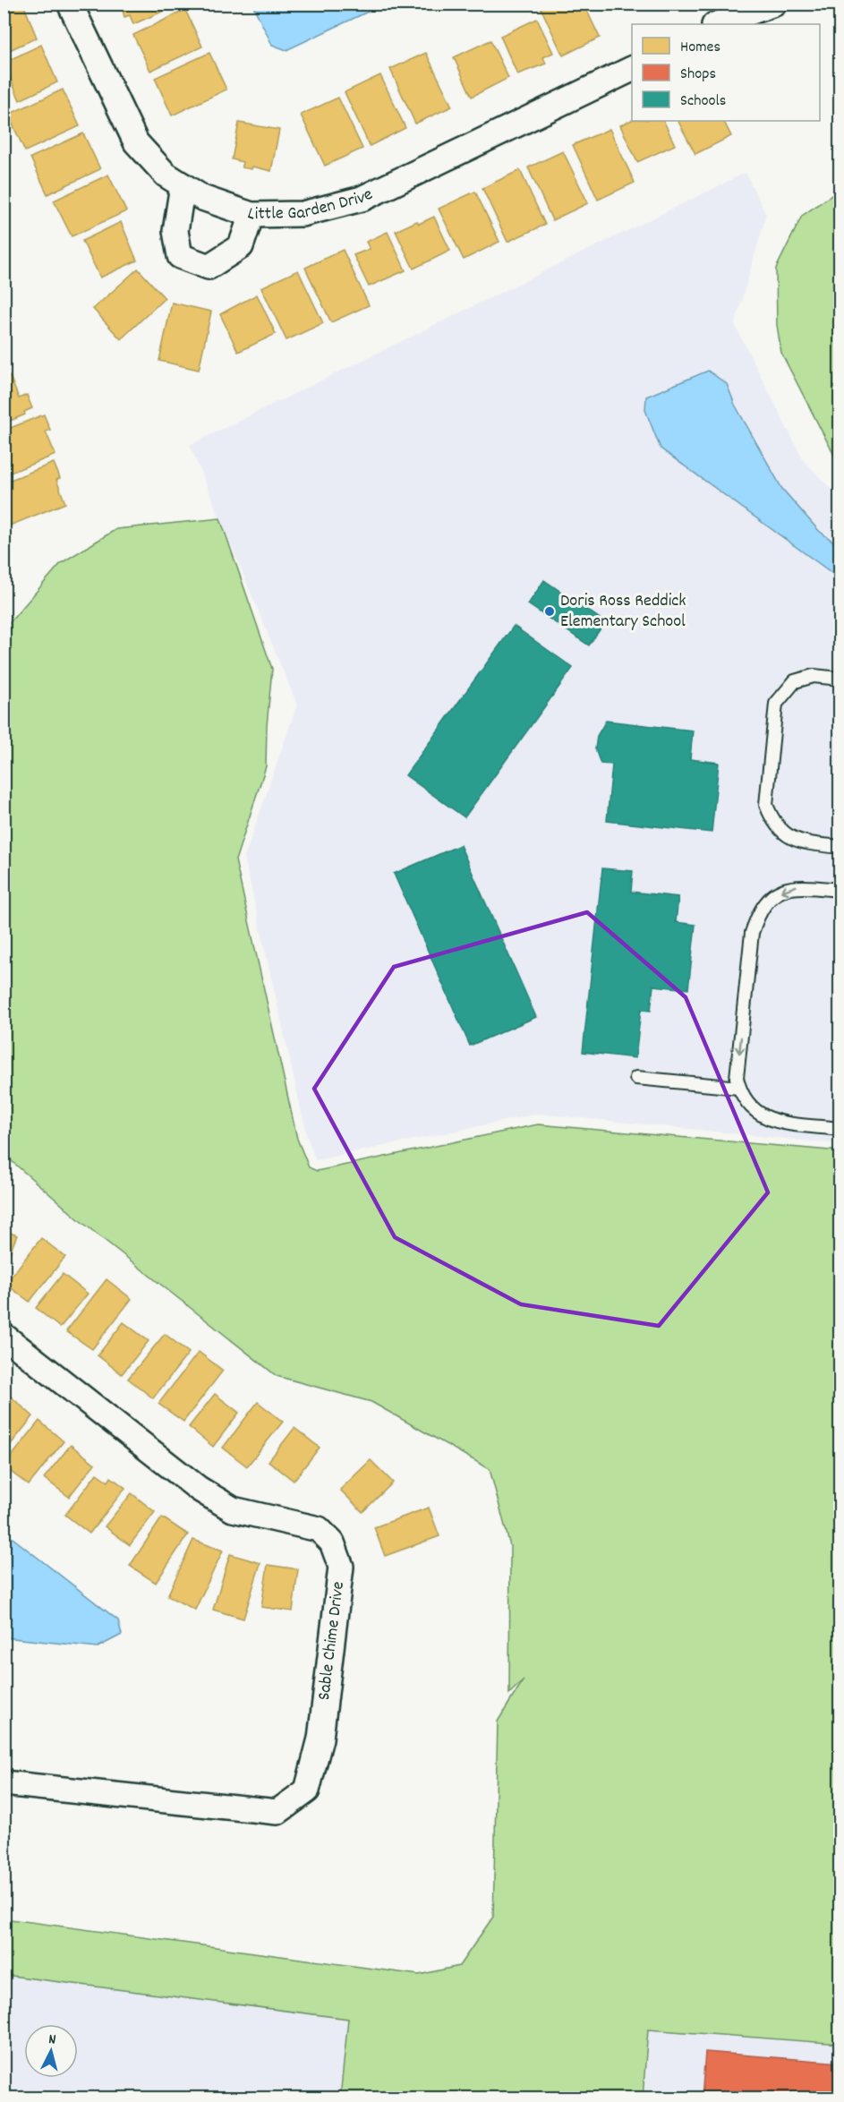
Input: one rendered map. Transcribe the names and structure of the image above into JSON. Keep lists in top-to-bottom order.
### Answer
{
  "streets": {
    "street": ["Little Garden Drive", "Sable Chime Drive"]
  },
  "places": ["Doris Ross Reddick Elementary School"],
  "legend": ["Homes", "Shops", "Schools"],
  "north": "top"
}
